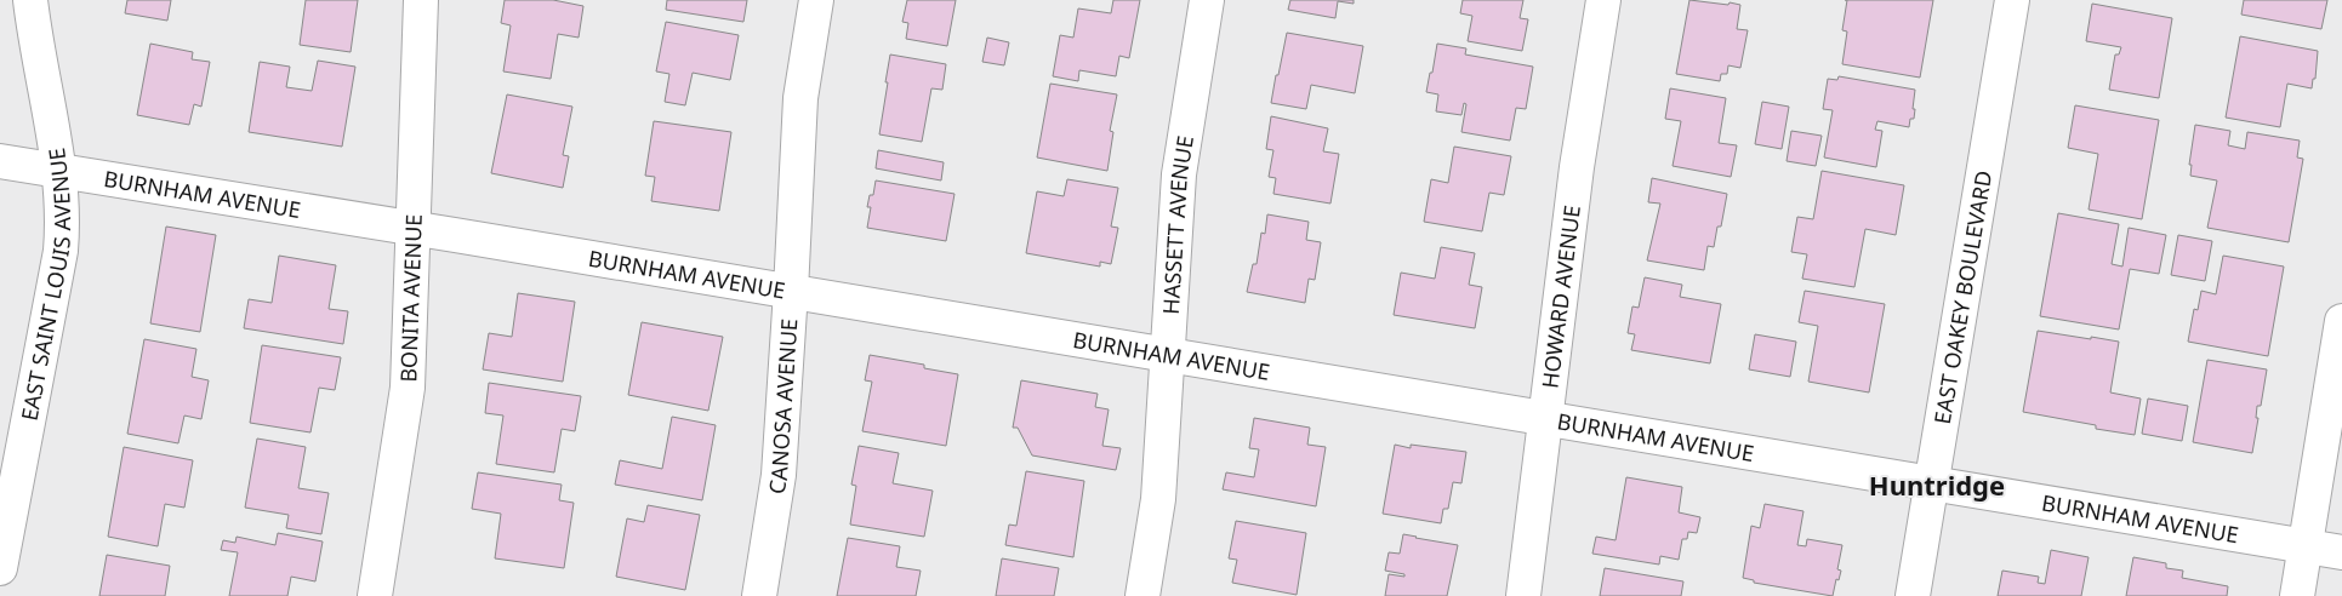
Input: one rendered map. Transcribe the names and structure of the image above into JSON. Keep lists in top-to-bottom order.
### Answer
{
  "streets": {
    "street": [
      "BURNHAM AVENUE",
      "HASSETT AVENUE",
      "EAST SAINT LOUIS AVENUE",
      "HOWARD AVENUE",
      "EAST OAKEY BOULEVARD",
      "BONITA AVENUE",
      "CANOSA AVENUE"
    ]
  },
  "crossings": [
    ["BURNHAM AVENUE", "HASSETT AVENUE"],
    ["BURNHAM AVENUE", "EAST SAINT LOUIS AVENUE"],
    ["BURNHAM AVENUE", "HOWARD AVENUE"],
    ["BURNHAM AVENUE", "EAST OAKEY BOULEVARD"],
    ["BURNHAM AVENUE", "BONITA AVENUE"],
    ["BURNHAM AVENUE", "CANOSA AVENUE"]
  ],
  "districts": ["Huntridge"]
}
